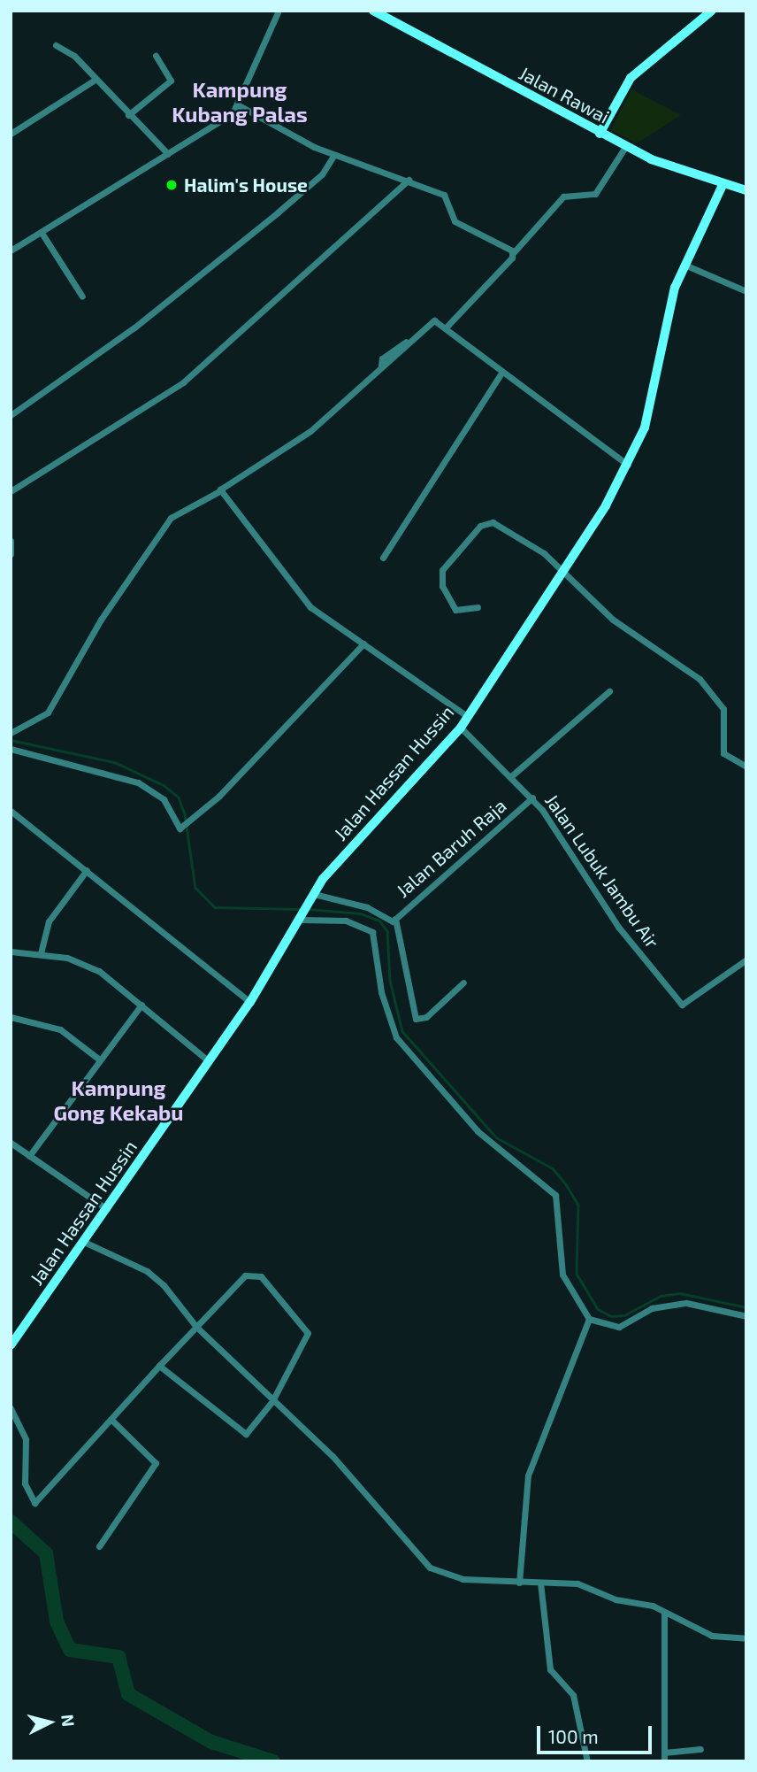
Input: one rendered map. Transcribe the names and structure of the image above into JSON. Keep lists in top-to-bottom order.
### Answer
{
  "streets": {
    "street": [
      "Jalan Rawai",
      "Jalan Hassan Hussin",
      "Jalan Baruh Raja",
      "Jalan Lubuk Jambu Air"
    ]
  },
  "crossings": [
    ["Jalan Rawai", "Jalan Hassan Hussin"],
    ["Jalan Hassan Hussin", "Jalan Lubuk Jambu Air"],
    ["Jalan Baruh Raja", "Jalan Lubuk Jambu Air"]
  ],
  "districts": ["Kampung Kubang Palas", "Kampung Gong Kekabu"],
  "places": ["Halim's House"],
  "scale_bar": "100 m",
  "north": "right"
}
